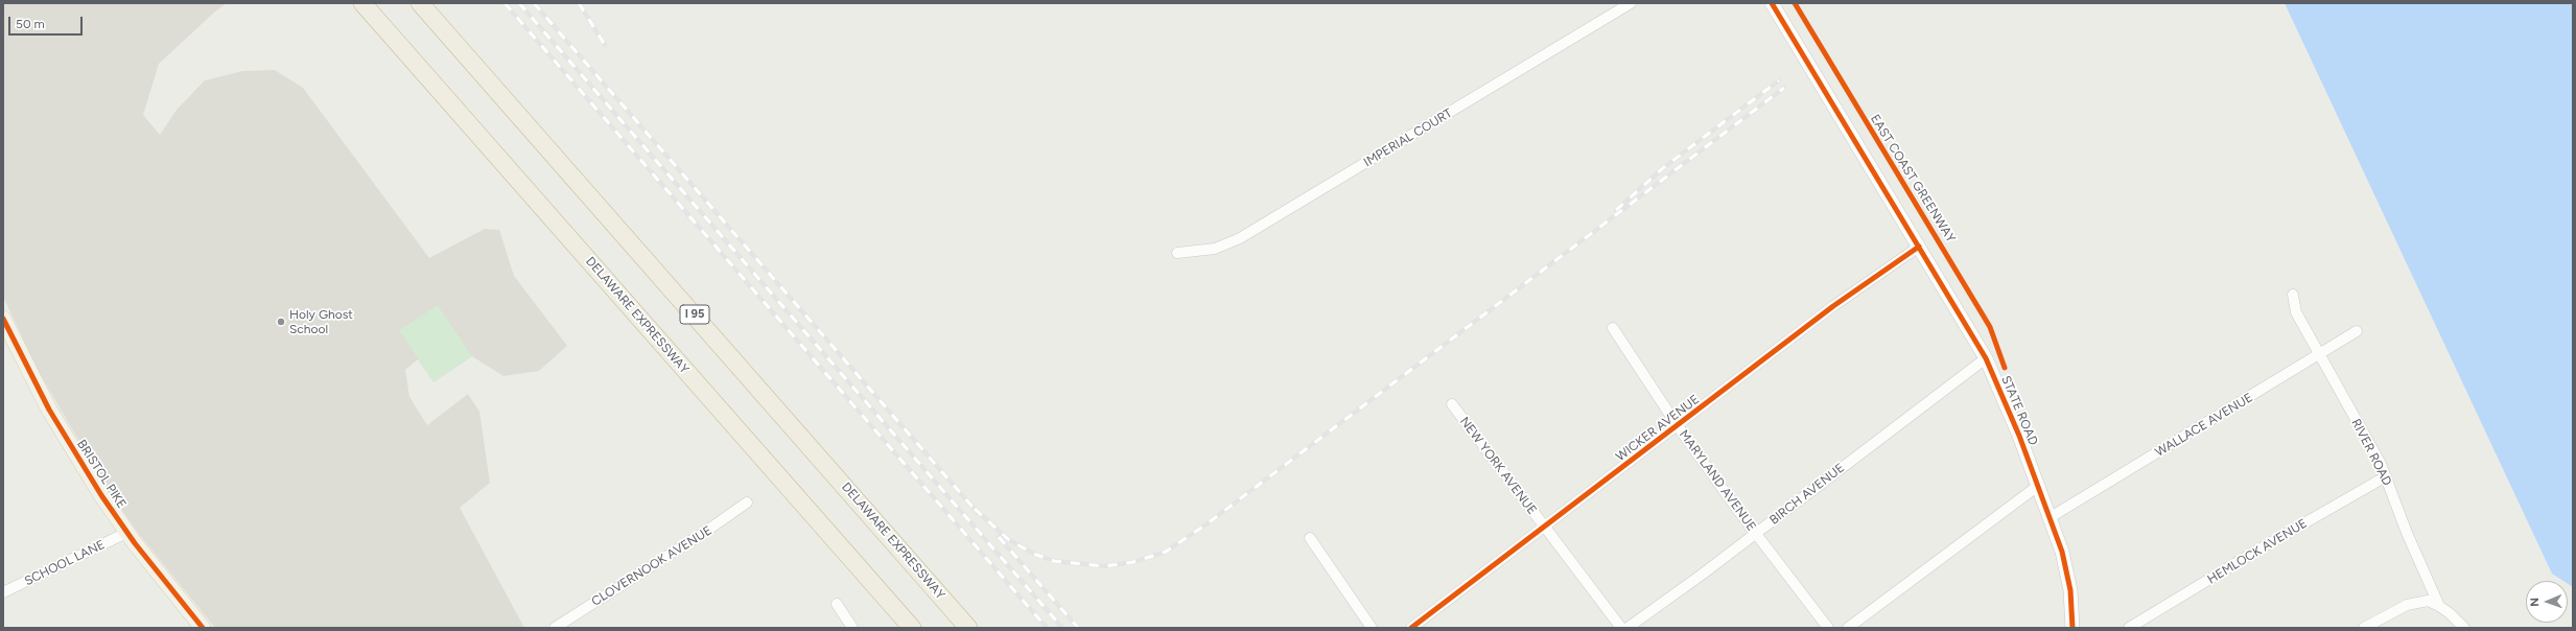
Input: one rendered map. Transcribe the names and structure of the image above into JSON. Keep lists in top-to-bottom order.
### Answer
{
  "streets": {
    "highway": ["I 95", "DELAWARE EXPRESSWAY"],
    "main road": ["STATE ROAD", "BRISTOL PIKE"],
    "street": [
      "IMPERIAL COURT",
      "WALLACE AVENUE",
      "WICKER AVENUE",
      "RIVER ROAD",
      "NEW YORK AVENUE",
      "MARYLAND AVENUE",
      "BIRCH AVENUE",
      "HEMLOCK AVENUE",
      "SCHOOL LANE",
      "CLOVERNOOK AVENUE"
    ],
    "cycle path": ["EAST COAST GREENWAY"]
  },
  "crossings": [
    ["STATE ROAD", "WALLACE AVENUE"],
    ["STATE ROAD", "WICKER AVENUE"],
    ["STATE ROAD", "BIRCH AVENUE"],
    ["WALLACE AVENUE", "RIVER ROAD"],
    ["WICKER AVENUE", "NEW YORK AVENUE"],
    ["WICKER AVENUE", "MARYLAND AVENUE"],
    ["RIVER ROAD", "HEMLOCK AVENUE"],
    ["BRISTOL PIKE", "SCHOOL LANE"],
    ["MARYLAND AVENUE", "BIRCH AVENUE"]
  ],
  "places": ["Holy Ghost School"],
  "scale_bar": "50 m",
  "north": "left"
}
